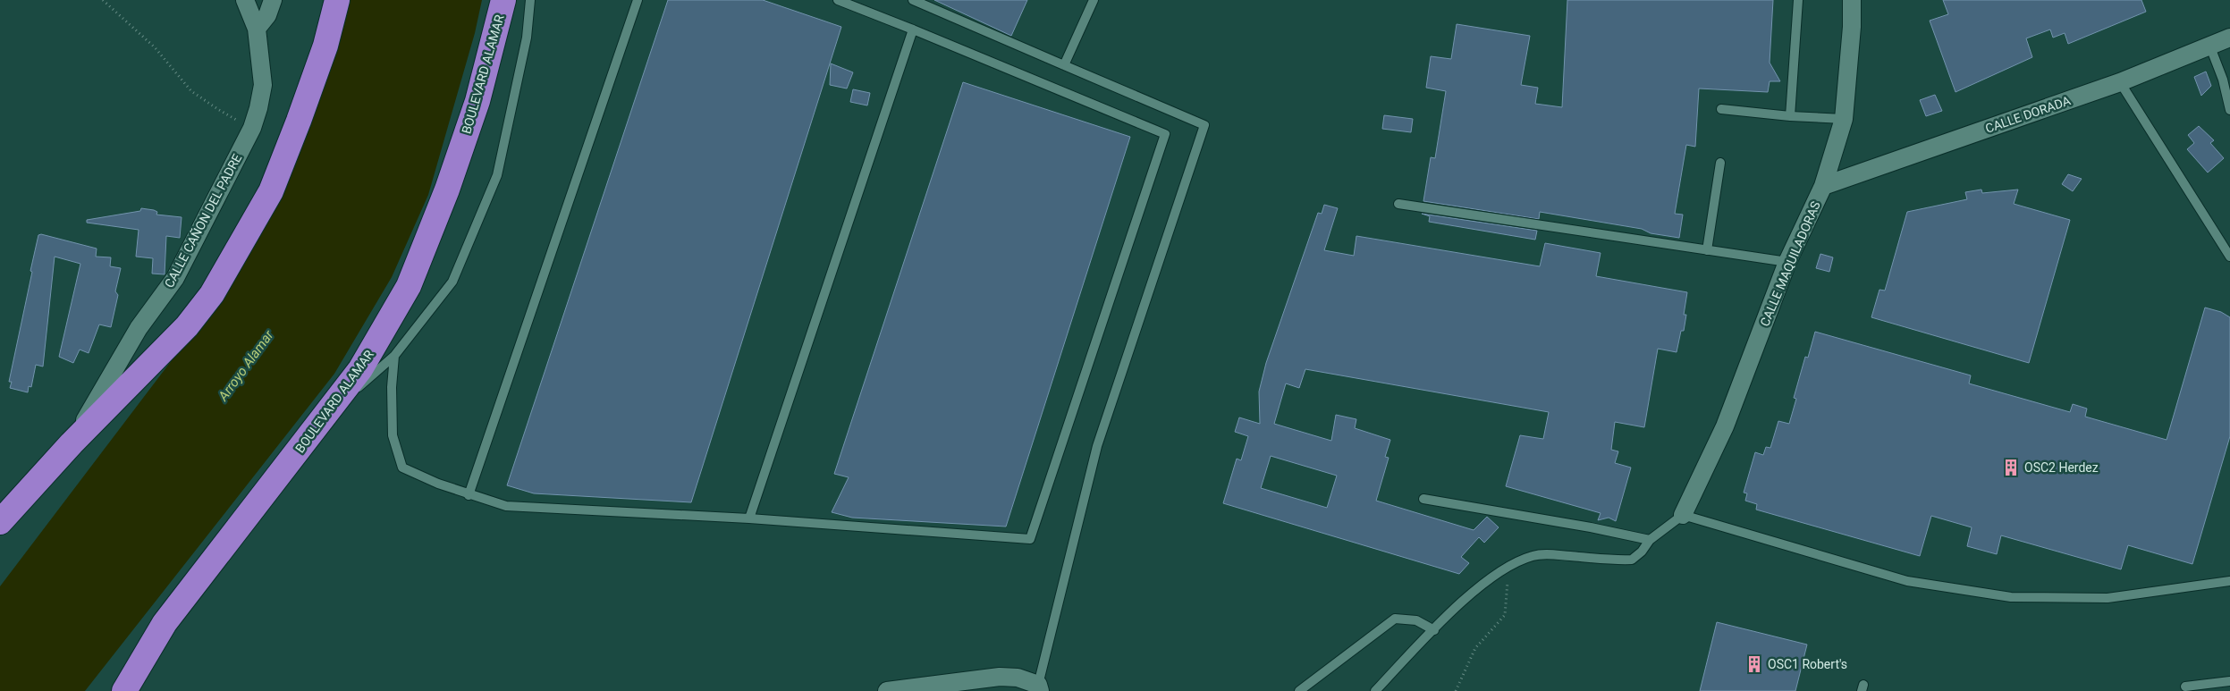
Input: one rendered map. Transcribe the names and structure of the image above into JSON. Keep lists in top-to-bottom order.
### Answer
{
  "streets": {
    "highway": ["BOULEVARD ALAMAR"],
    "street": ["CALLE DORADA", "CALLE CAÑON DEL PADRE", "CALLE MAQUILADORAS"]
  },
  "crossings": [
    ["CALLE DORADA", "CALLE MAQUILADORAS"]
  ],
  "water": ["Arroyo Alamar"],
  "places": {
    "building": ["OSC2 Herdez", "OSC1 Robert's"]
  }
}
